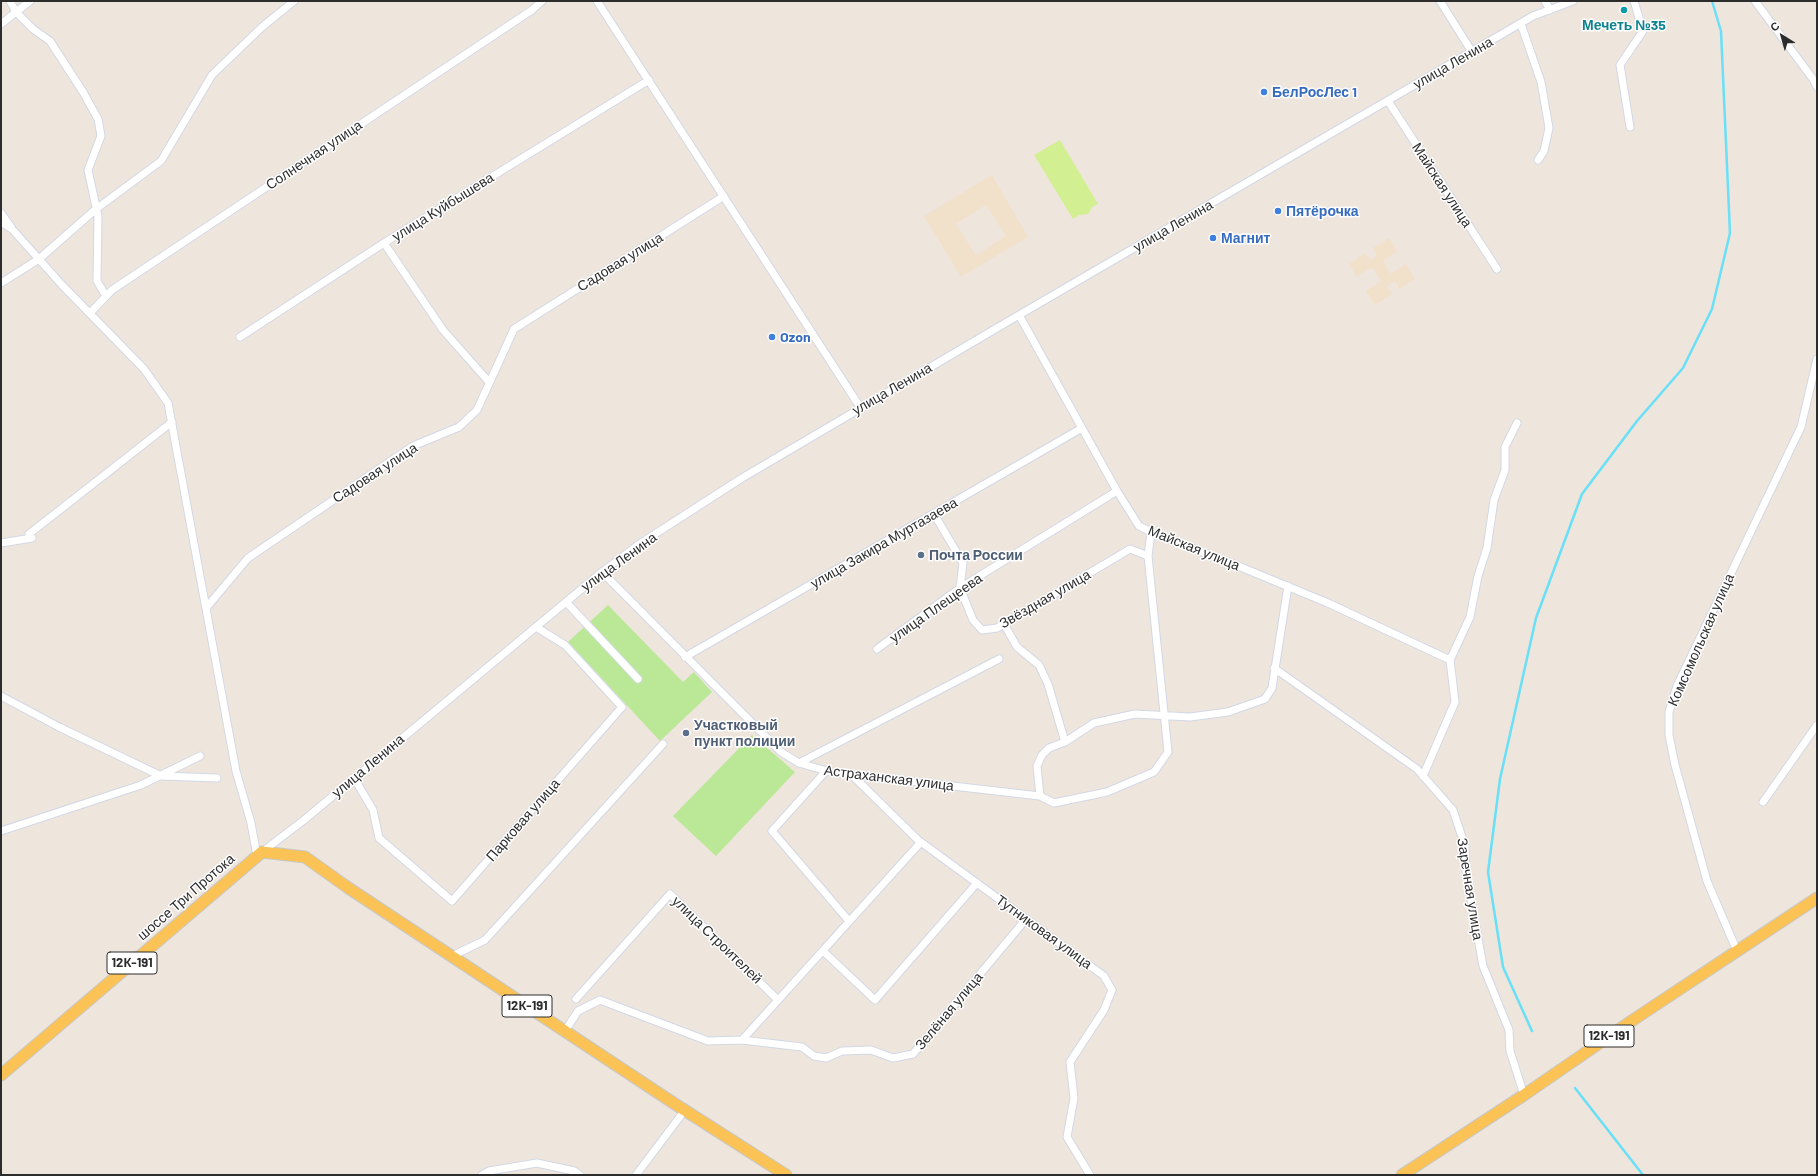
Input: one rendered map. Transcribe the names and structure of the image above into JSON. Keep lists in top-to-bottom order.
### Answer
{
  "streets": {
    "main road": ["шоссе Три Протока", "12К-191"],
    "street": [
      "улица Ленина",
      "Солнечная улица",
      "Майская улица",
      "улица Куйбышева",
      "Садовая улица",
      "улица Закира Муртазаева",
      "Звёздная улица",
      "улица Плещеева",
      "Комсомольская улица",
      "Астраханская улица",
      "Парковая улица",
      "Заречная улица",
      "Тутниковая улица",
      "улица Строителей",
      "Зелёная улица"
    ]
  },
  "crossings": [
    ["улица Ленина", "Майская улица"],
    ["улица Ленина", "Астраханская улица"],
    ["улица Ленина", "Парковая улица"],
    ["улица Ленина", "шоссе Три Протока"],
    ["улица Ленина", "12К-191"],
    ["Майская улица", "улица Закира Муртазаева"],
    ["Майская улица", "улица Плещеева"],
    ["Майская улица", "Астраханская улица"],
    ["улица Закира Муртазаева", "Астраханская улица"],
    ["Звёздная улица", "улица Плещеева"],
    ["Звёздная улица", "Астраханская улица"],
    ["Комсомольская улица", "12К-191"],
    ["Астраханская улица", "Тутниковая улица"],
    ["Заречная улица", "12К-191"],
    ["шоссе Три Протока", "12К-191"],
    ["Тутниковая улица", "Зелёная улица"],
    ["12К-191", "Зелёная улица"]
  ],
  "places": [
    "Мечеть №35",
    "БелРосЛес 1",
    "Пятёрочка",
    "Магнит",
    "Ozon",
    "Почта России",
    "Участковый пункт полиции"
  ],
  "north": "top left"
}
